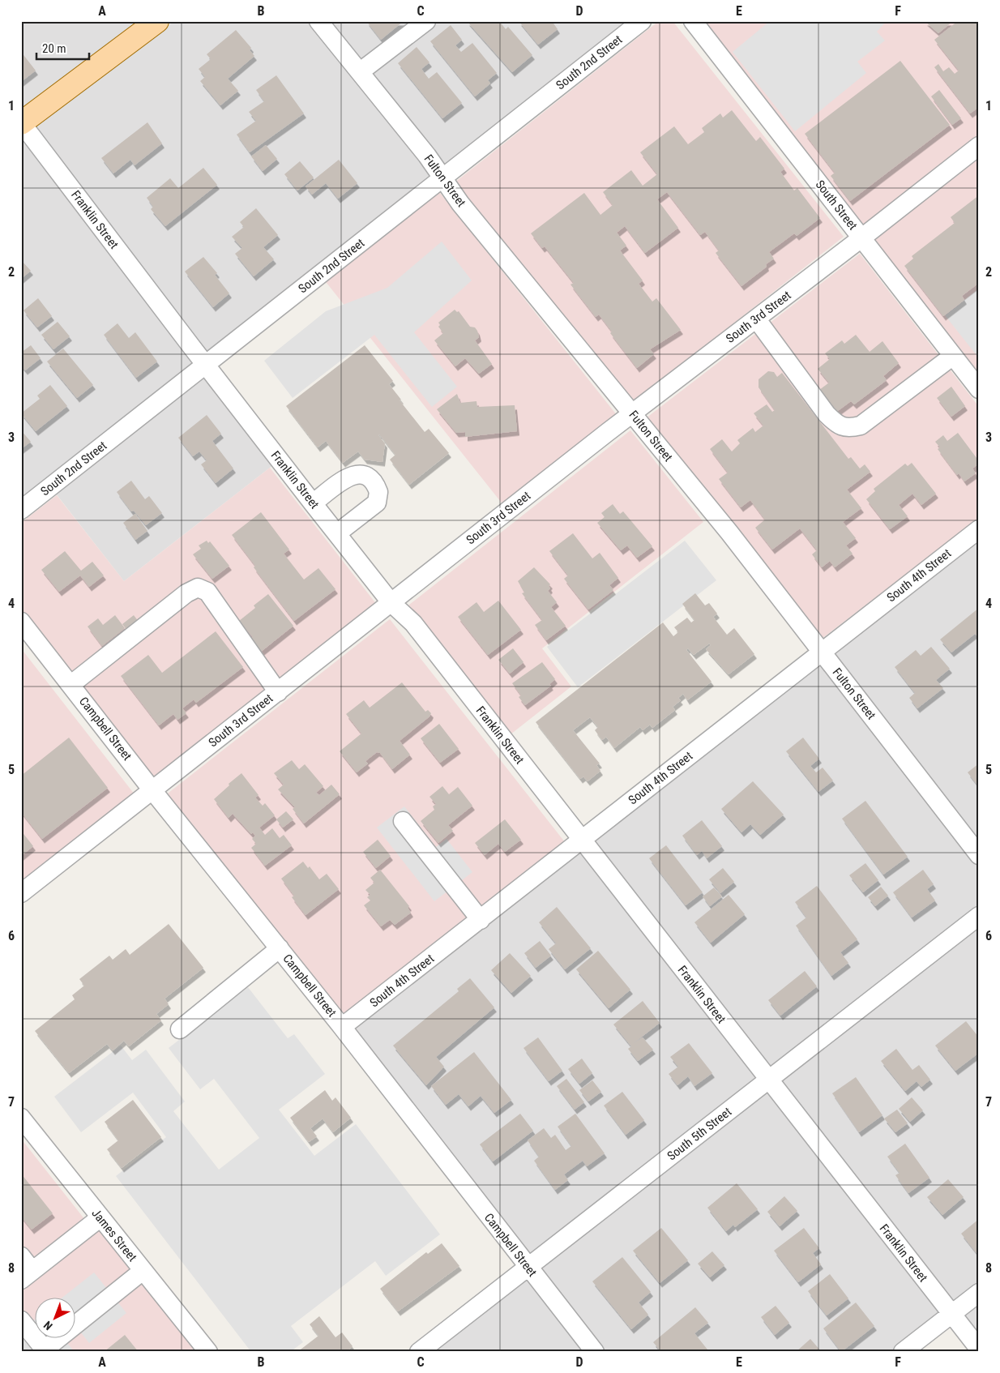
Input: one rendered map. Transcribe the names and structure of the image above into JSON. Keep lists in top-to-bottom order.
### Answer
{
  "streets": {
    "street": [
      "South 2nd Street",
      "Fulton Street",
      "South Street",
      "Franklin Street",
      "South 3rd Street",
      "South 4th Street",
      "Campbell Street",
      "South 5th Street",
      "James Street"
    ]
  },
  "crossings": [
    ["South 2nd Street", "Fulton Street"],
    ["South 2nd Street", "Franklin Street"],
    ["Fulton Street", "South 3rd Street"],
    ["Fulton Street", "South 4th Street"],
    ["South Street", "South 3rd Street"],
    ["Franklin Street", "South 3rd Street"],
    ["Franklin Street", "South 4th Street"],
    ["Franklin Street", "South 5th Street"],
    ["South 3rd Street", "Campbell Street"],
    ["South 4th Street", "Campbell Street"],
    ["Campbell Street", "South 5th Street"]
  ],
  "scale_bar": "20 m",
  "north": "bottom left",
  "grid": {
    "columns": [
      "A",
      "B",
      "C",
      "D",
      "E",
      "F"
    ],
    "rows": [
      "1",
      "2",
      "3",
      "4",
      "5",
      "6",
      "7",
      "8"
    ]
  }
}
